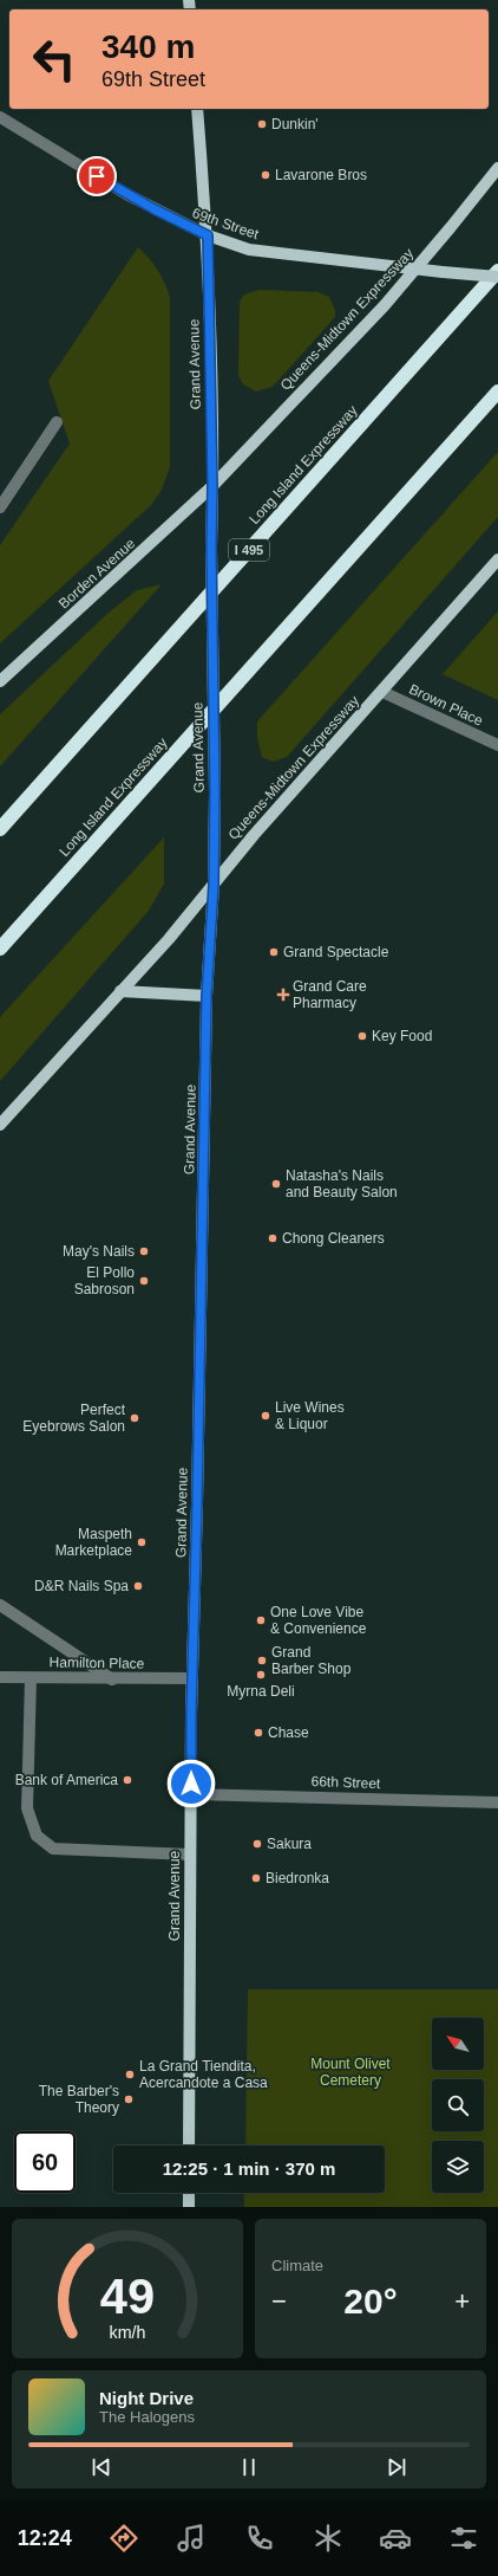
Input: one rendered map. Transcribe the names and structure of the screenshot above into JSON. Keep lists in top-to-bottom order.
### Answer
{
  "streets": {
    "highway": ["Long Island Expressway", "I 495"],
    "main road": [
      "69th Street",
      "Queens-Midtown Expressway",
      "Grand Avenue",
      "Borden Avenue"
    ],
    "street": ["Brown Place", "Hamilton Place", "66th Street"]
  },
  "crossings": [
    ["69th Street", "Queens-Midtown Expressway"],
    ["69th Street", "Grand Avenue"],
    ["Queens-Midtown Expressway", "Grand Avenue"],
    ["Queens-Midtown Expressway", "Borden Avenue"],
    ["Queens-Midtown Expressway", "Brown Place"],
    ["Grand Avenue", "Borden Avenue"],
    ["Grand Avenue", "Hamilton Place"],
    ["Grand Avenue", "66th Street"]
  ],
  "parks": ["Mount Olivet Cemetery"],
  "places": {
    "other": [
      "Dunkin'",
      "Lavarone Bros",
      "Grand Spectacle",
      "Key Food",
      "Natasha's Nails and Beauty Salon",
      "Chong Cleaners",
      "May's Nails",
      "El Pollo Sabroson",
      "Live Wines & Liquor",
      "Perfect Eyebrows Salon",
      "Maspeth Marketplace",
      "D&R Nails Spa",
      "One Love Vibe & Convenience",
      "Grand Barber Shop",
      "Myrna Deli",
      "Chase",
      "Bank of America",
      "Sakura",
      "Biedronka",
      "La Grand Tiendita, Acercandote a Casa",
      "The Barber's Theory"
    ],
    "health": ["Grand Care Pharmacy"]
  },
  "north": "top left",
  "page": {
    "turn": ["340 m", "69th Street"],
    "limit": "60",
    "trip": "12:25 · 1 min · 370 m",
    "tile": "Climate",
    "heat": ["−", "20°", "+"],
    "song": ["Night Drive", "The Halogens"],
    "tabs": "12:24",
    "gauge": ["49", "km/h"]
  }
}
